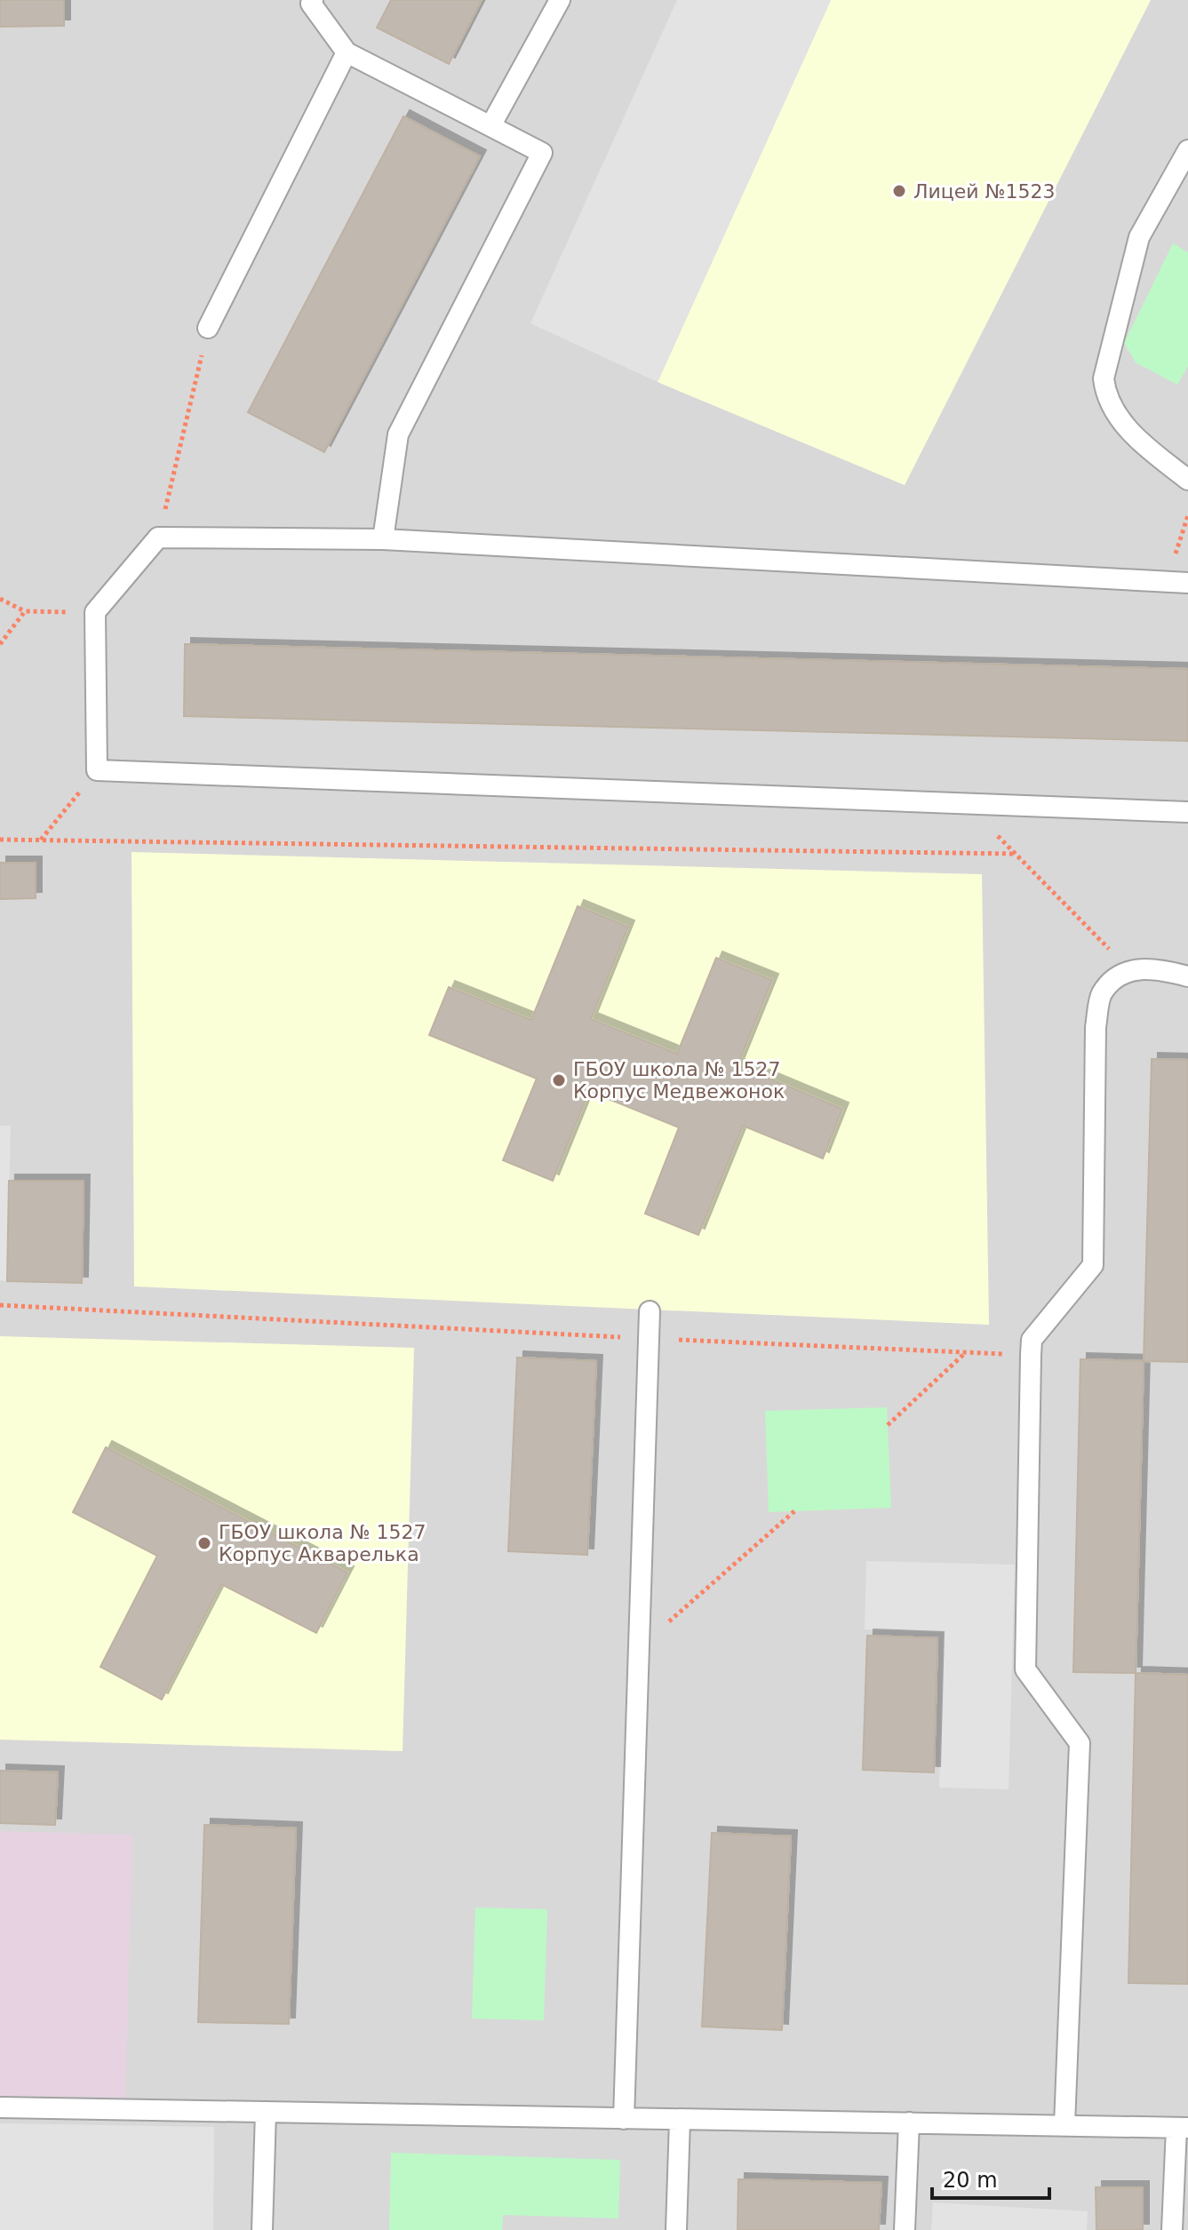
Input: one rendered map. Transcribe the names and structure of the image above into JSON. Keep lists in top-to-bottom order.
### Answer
{
  "places": ["Лицей №1523", "ГБОУ школа № 1527 Корпус Медвежонок", "ГБОУ школа № 1527 Корпус Акварелька"],
  "scale_bar": "20 m"
}
